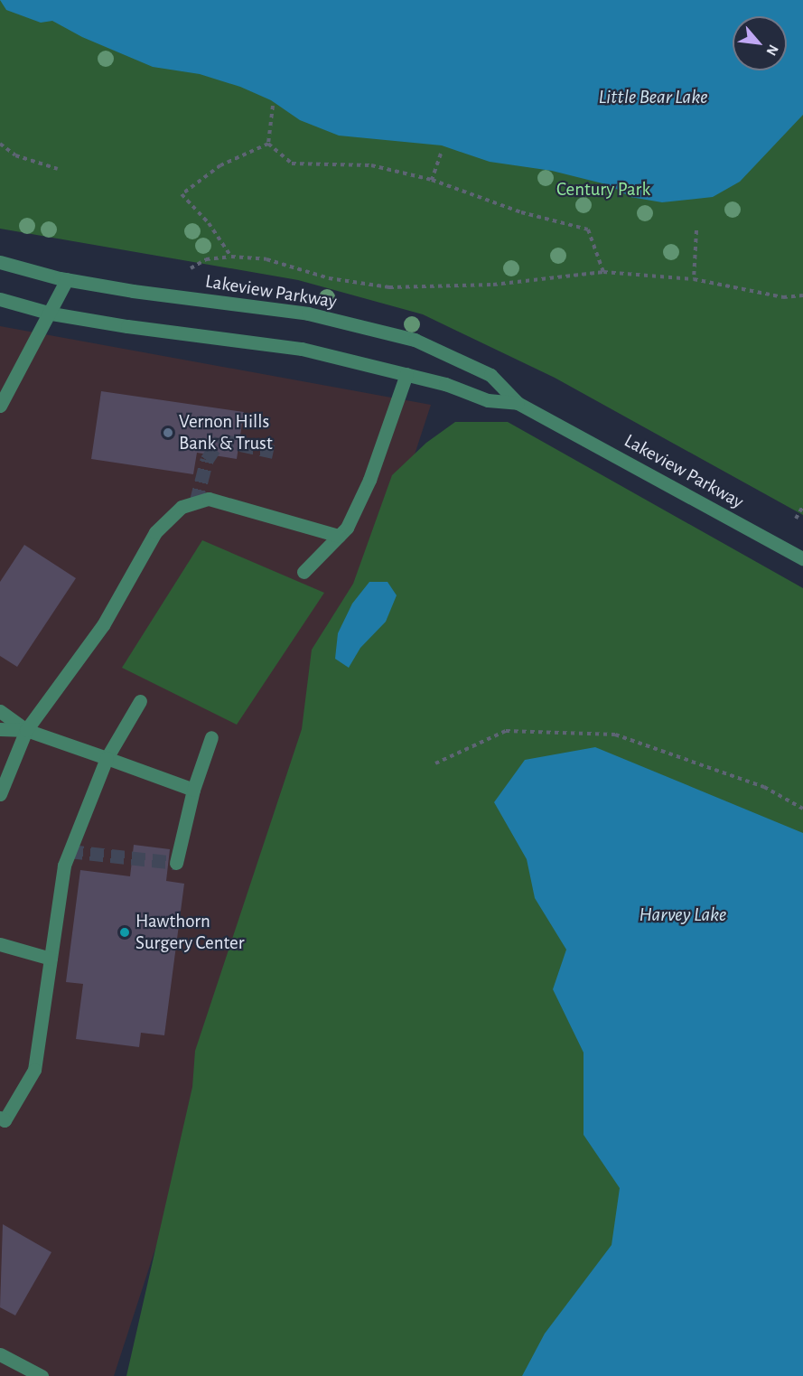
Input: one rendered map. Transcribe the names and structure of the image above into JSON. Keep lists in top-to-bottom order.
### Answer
{
  "streets": {
    "street": ["Lakeview Parkway"]
  },
  "water": ["Little Bear Lake", "Harvey Lake"],
  "parks": ["Century Park"],
  "places": ["Vernon Hills Bank & Trust", "Hawthorn Surgery Center"],
  "north": "bottom right"
}
